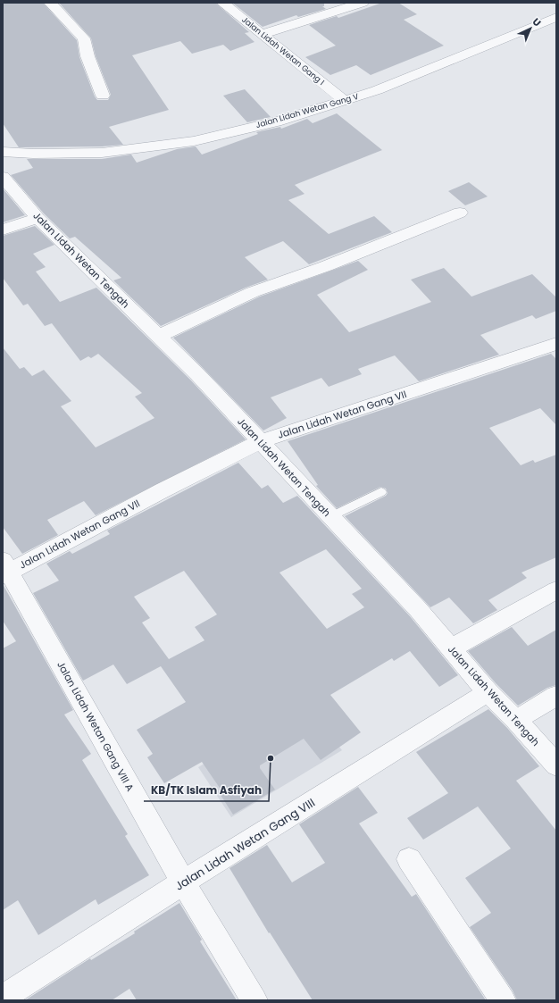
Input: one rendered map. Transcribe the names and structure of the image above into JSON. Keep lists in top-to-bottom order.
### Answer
{
  "streets": {
    "street": [
      "Jalan Lidah Wetan Gang I",
      "Jalan Lidah Wetan Gang V",
      "Jalan Lidah Wetan Tengah",
      "Jalan Lidah Wetan Gang VII",
      "Jalan Lidah Wetan Gang VIII A",
      "Jalan Lidah Wetan Gang VIII"
    ]
  },
  "crossings": [
    ["Jalan Lidah Wetan Gang I", "Jalan Lidah Wetan Gang V"],
    ["Jalan Lidah Wetan Tengah", "Jalan Lidah Wetan Gang VII"],
    ["Jalan Lidah Wetan Tengah", "Jalan Lidah Wetan Gang VIII"],
    ["Jalan Lidah Wetan Gang VII", "Jalan Lidah Wetan Gang VIII A"],
    ["Jalan Lidah Wetan Gang VIII A", "Jalan Lidah Wetan Gang VIII"]
  ],
  "places": ["KB/TK Islam Asfiyah"],
  "north": "top right"
}
